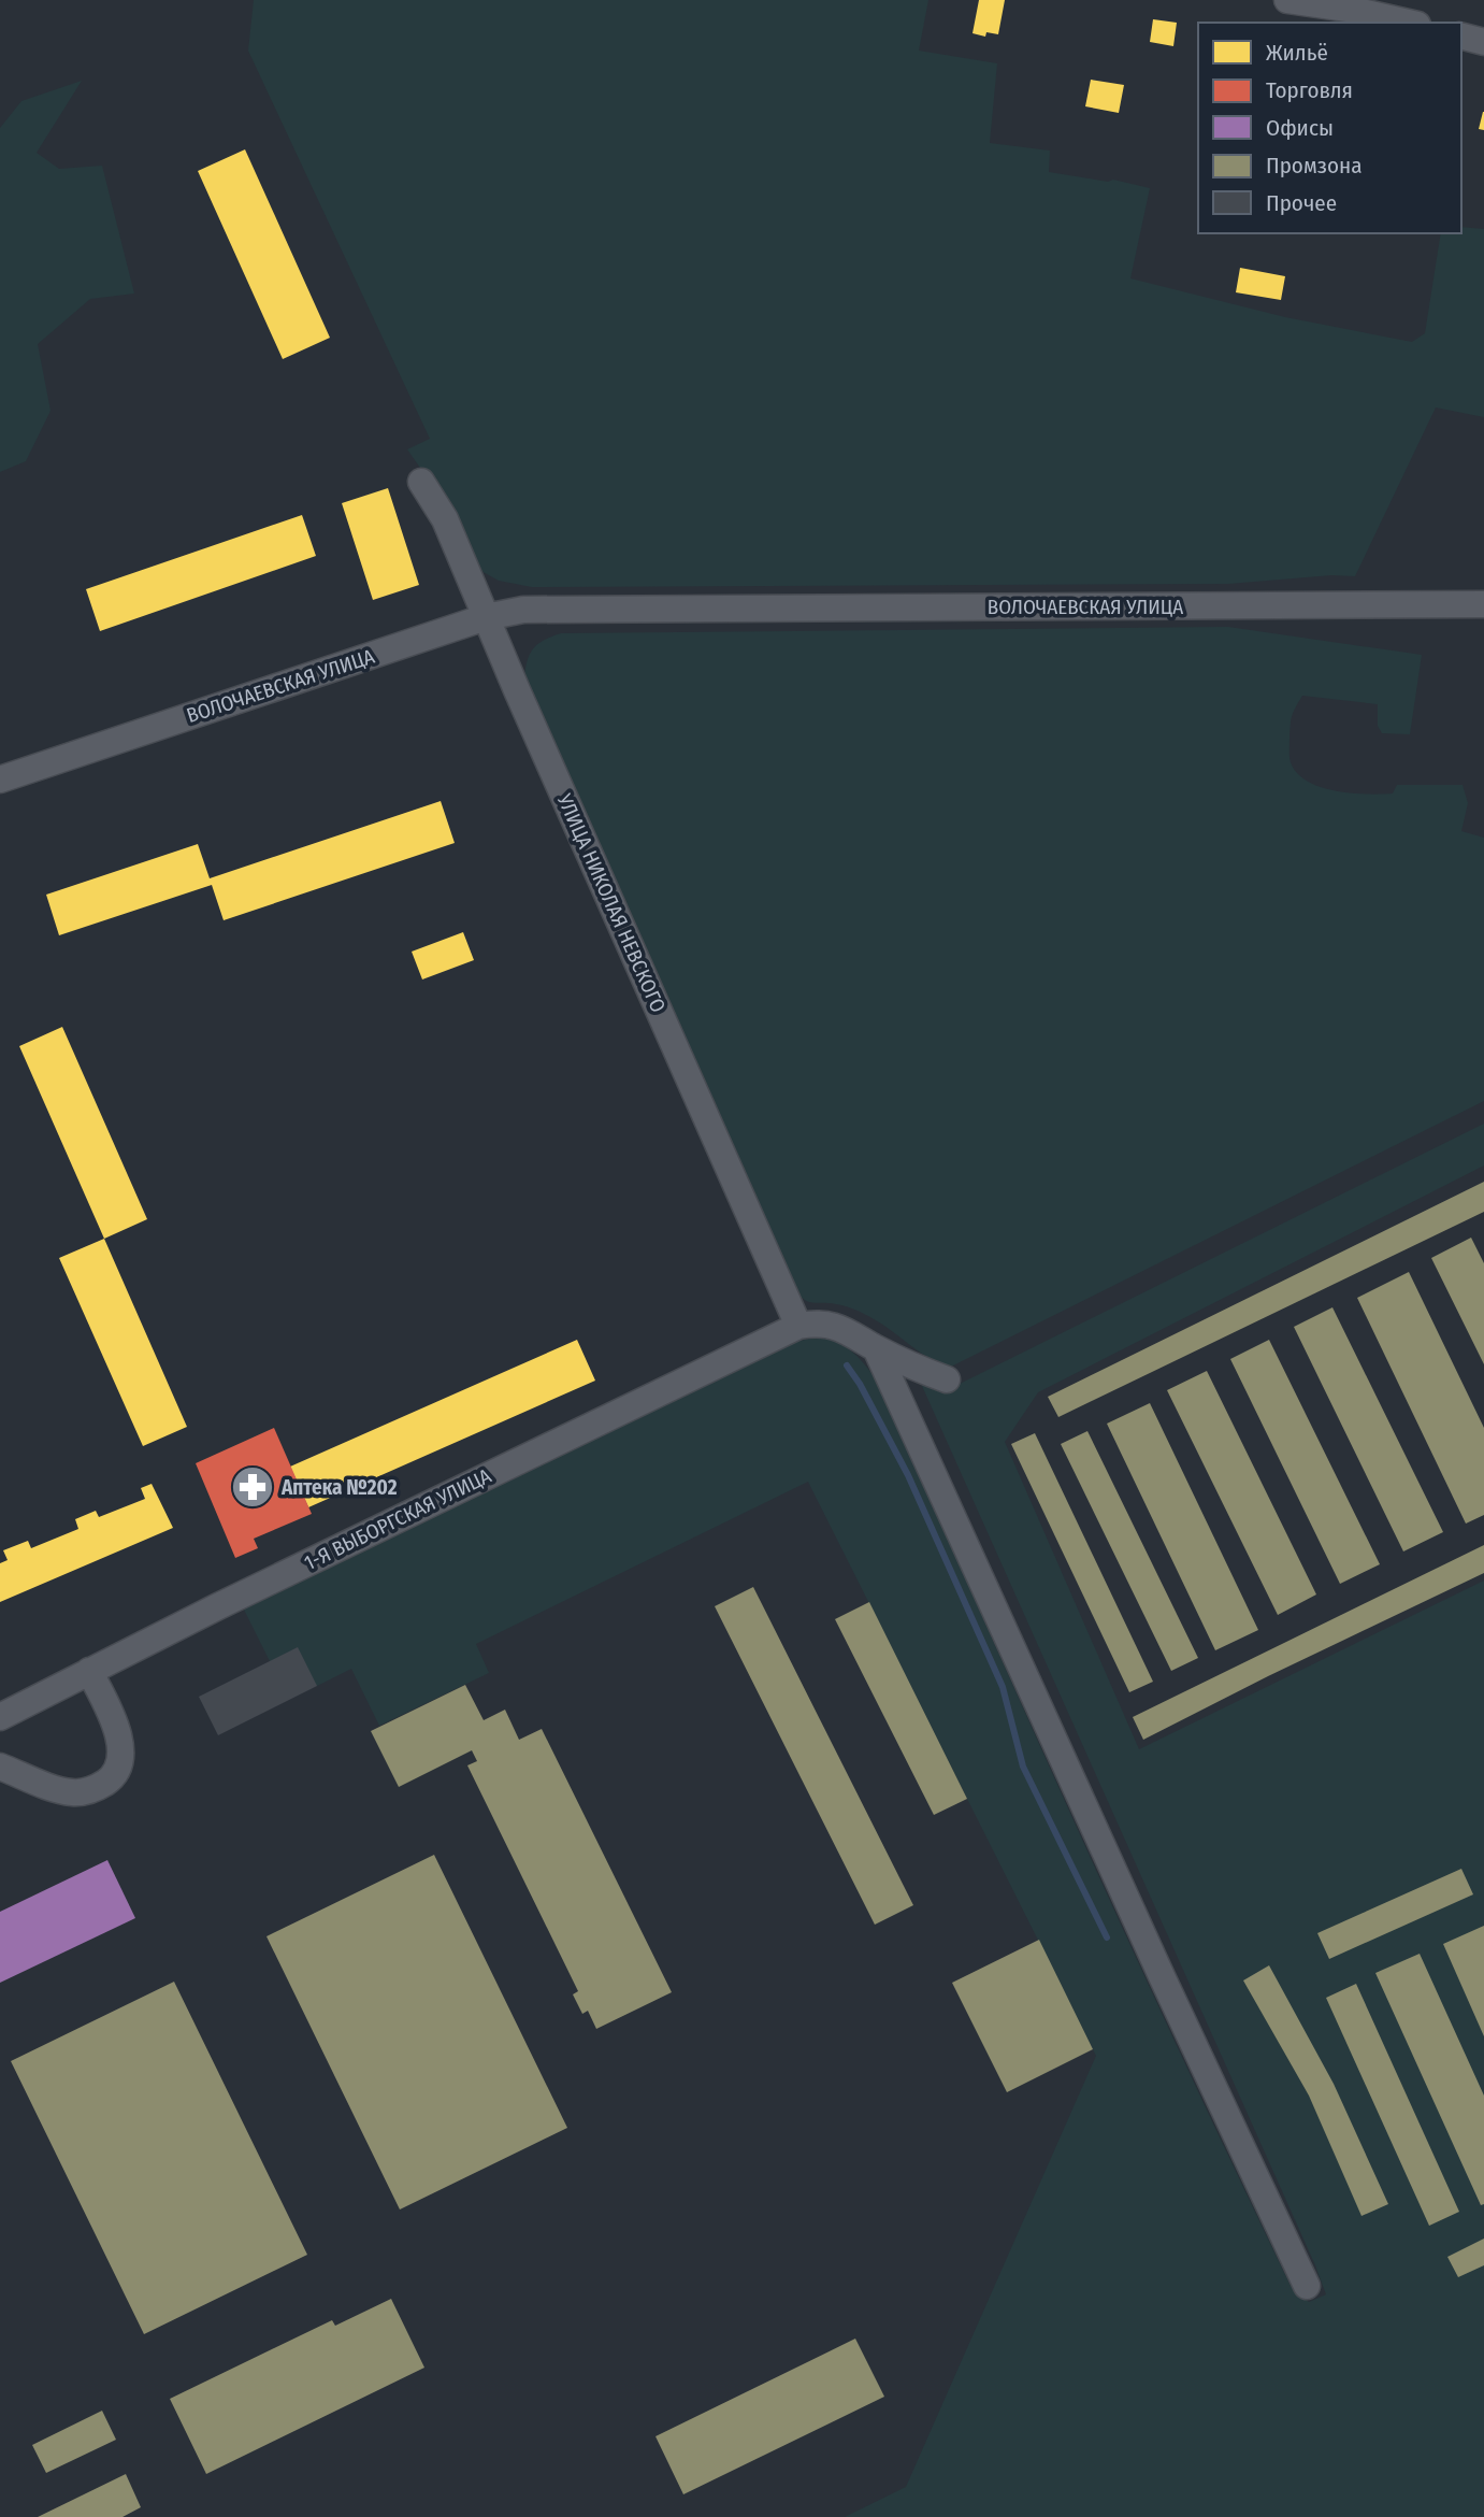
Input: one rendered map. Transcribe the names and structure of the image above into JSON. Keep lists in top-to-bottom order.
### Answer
{
  "streets": {
    "street": ["ВОЛОЧАЕВСКАЯ УЛИЦА", "УЛИЦА НИКОЛАЯ НЕВСКОГО", "1-Я ВЫБОРГСКАЯ УЛИЦА"]
  },
  "crossings": [
    ["ВОЛОЧАЕВСКАЯ УЛИЦА", "УЛИЦА НИКОЛАЯ НЕВСКОГО"],
    ["УЛИЦА НИКОЛАЯ НЕВСКОГО", "1-Я ВЫБОРГСКАЯ УЛИЦА"]
  ],
  "places": {
    "pharmacy": ["Аптека №202"]
  },
  "legend": [
    "Жильё",
    "Торговля",
    "Офисы",
    "Промзона",
    "Прочее"
  ]
}
